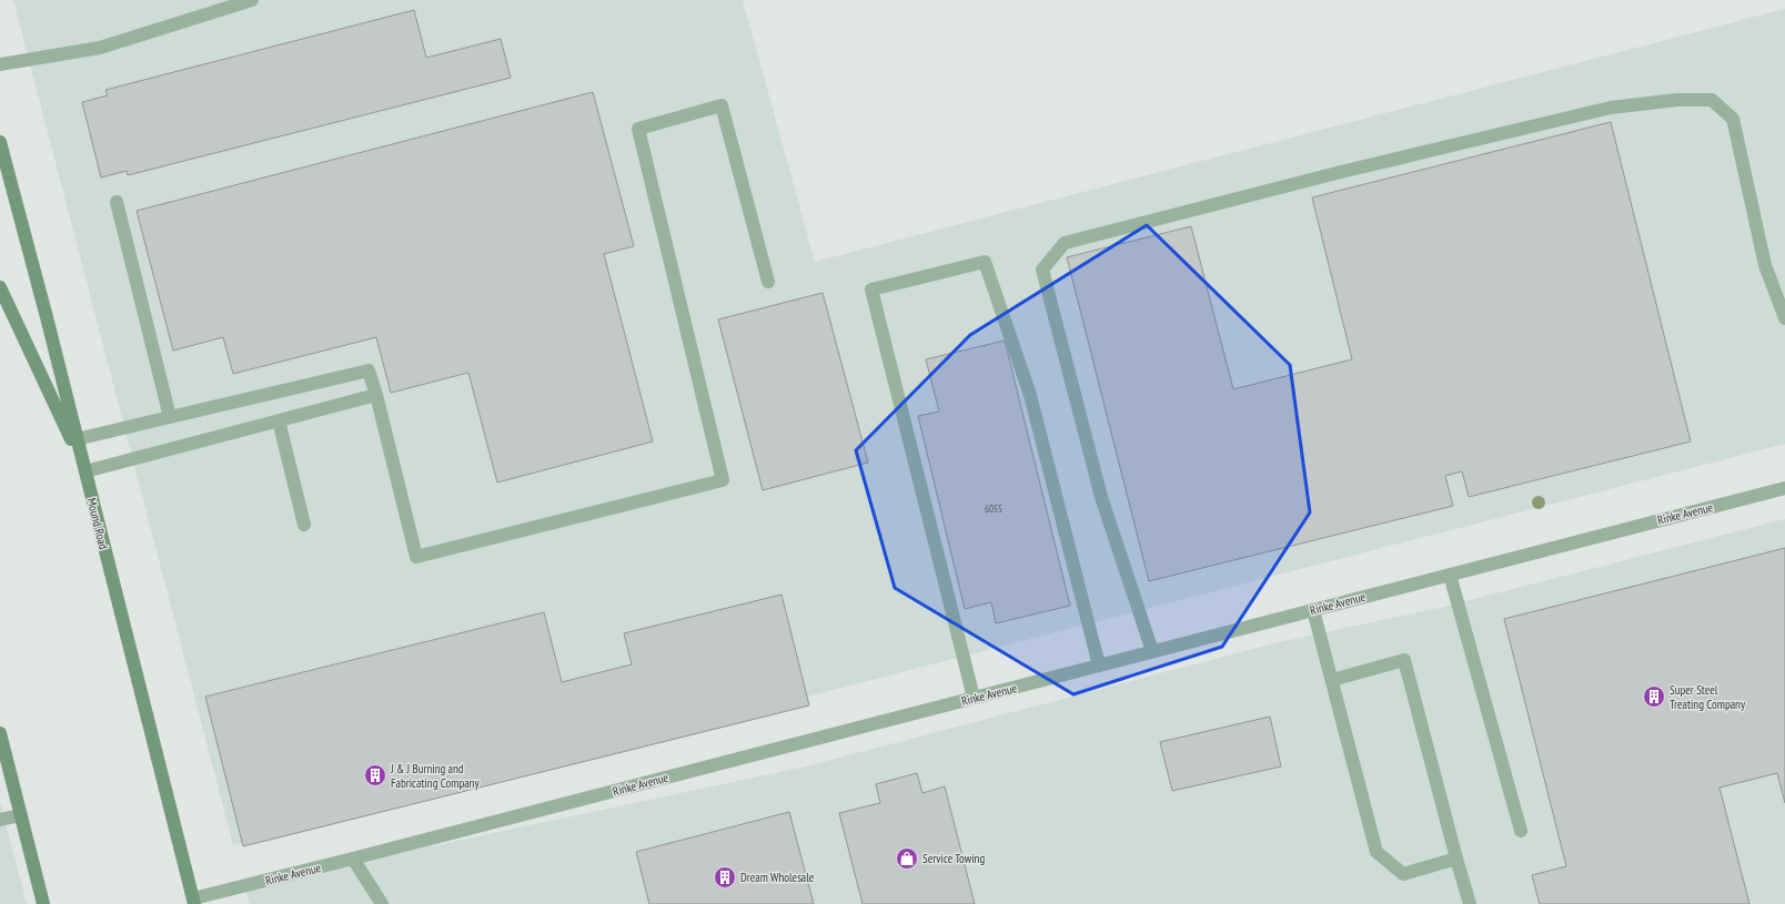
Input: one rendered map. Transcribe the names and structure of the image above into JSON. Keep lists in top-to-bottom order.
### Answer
{
  "streets": {
    "main road": ["Mound Road"],
    "street": ["Rinke Avenue"]
  },
  "crossings": [
    ["Rinke Avenue", "Mound Road"]
  ],
  "places": {
    "building": ["Super Steel Treating Company", "J & J Burning and Fabricating Company", "Dream Wholesale"],
    "shop": ["Service Towing"]
  },
  "house_numbers": ["6055"]
}
